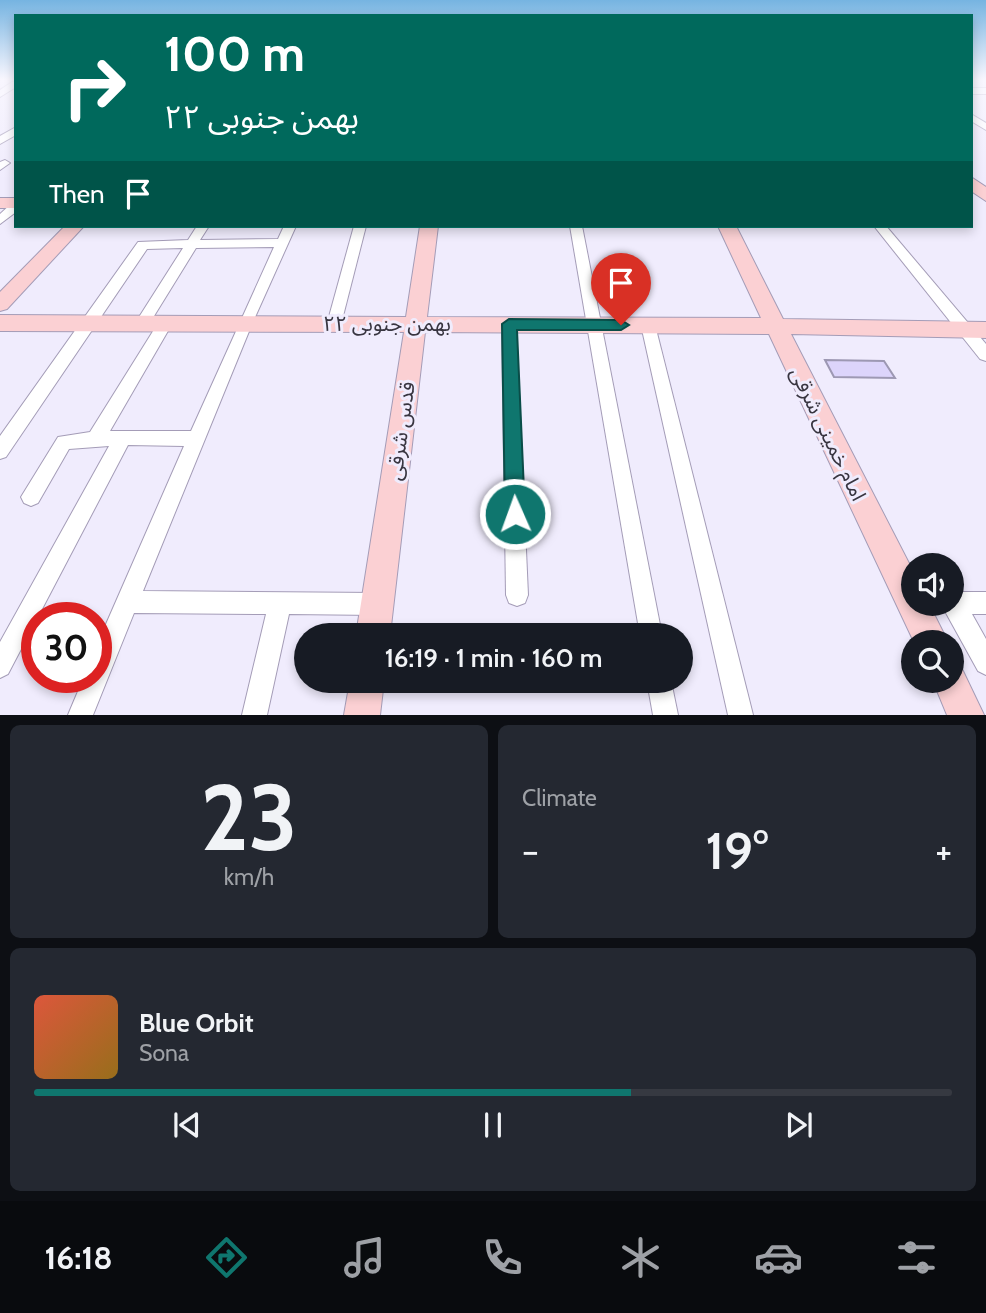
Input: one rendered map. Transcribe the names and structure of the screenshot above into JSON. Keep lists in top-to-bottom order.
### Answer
{
  "streets": {
    "street": ["۲۲ بهمن جنوبی", "قدس شرقی", "امام خمینی شرقی"]
  },
  "crossings": [
    ["۲۲ بهمن جنوبی", "قدس شرقی"],
    ["۲۲ بهمن جنوبی", "امام خمینی شرقی"]
  ],
  "page": {
    "turn": ["100 m", "۲۲ بهمن جنوبی"],
    "then": "Then",
    "limit": "30",
    "trip": "16:19 · 1 min · 160 m",
    "tile": [
      ["23", "km/h"],
      "Climate"
    ],
    "heat": ["−", "19°", "+"],
    "song": ["Blue Orbit", "Sona"],
    "tabs": "16:18"
  }
}
